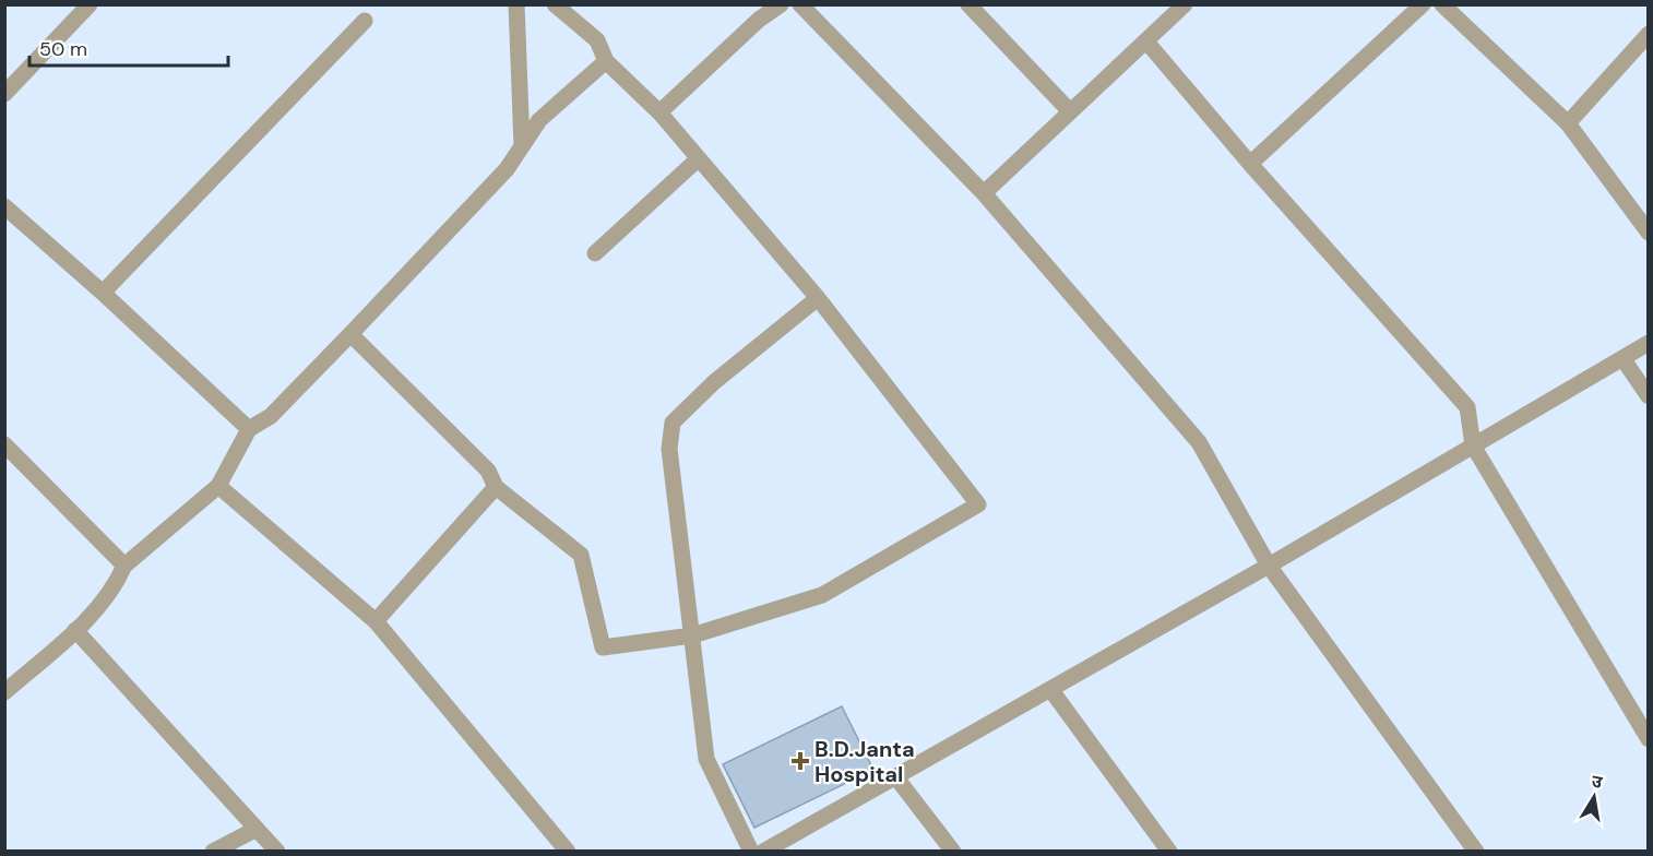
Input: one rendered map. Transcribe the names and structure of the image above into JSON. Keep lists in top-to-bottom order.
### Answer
{
  "places": {
    "health": ["B.D.Janta Hospital"]
  },
  "scale_bar": "50 m",
  "north": "top"
}
